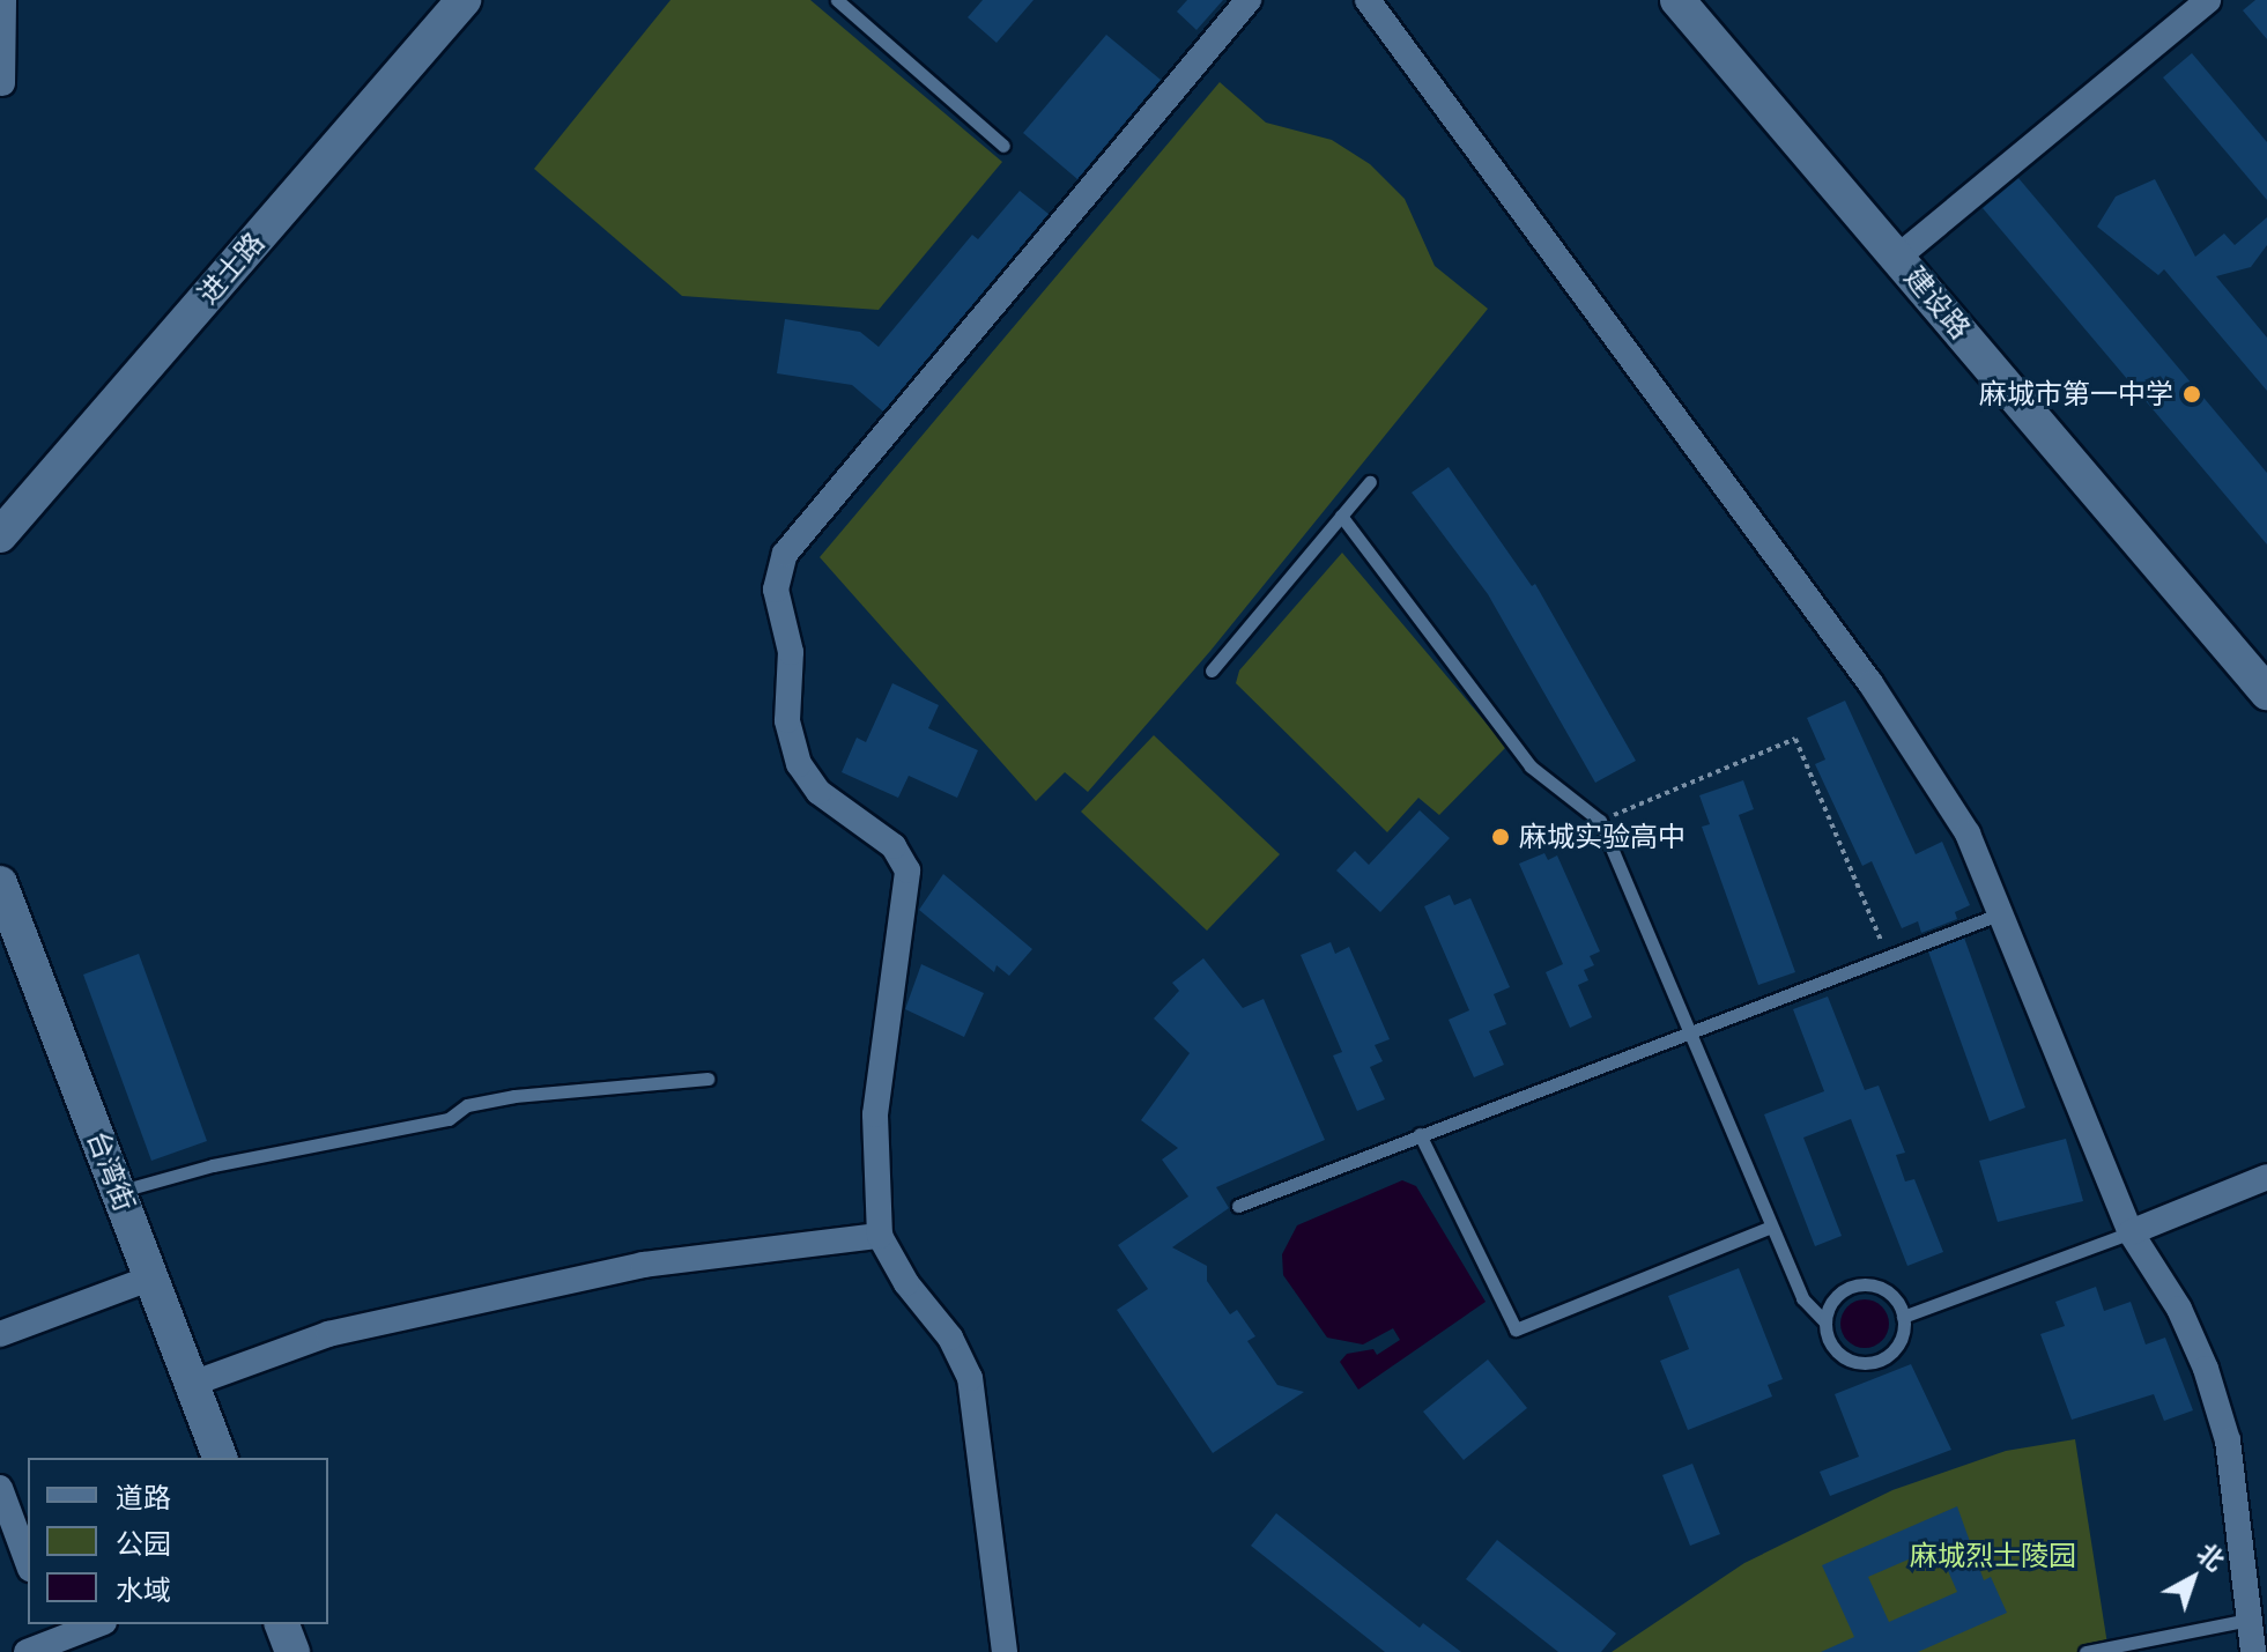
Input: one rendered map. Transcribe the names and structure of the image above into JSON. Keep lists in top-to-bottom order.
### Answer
{
  "streets": {
    "main road": ["进士路", "建设路", "台湾街"]
  },
  "parks": ["麻城烈士陵园"],
  "places": ["麻城市第一中学", "麻城实验高中"],
  "legend": ["道路", "公园", "水域"],
  "north": "top right"
}
